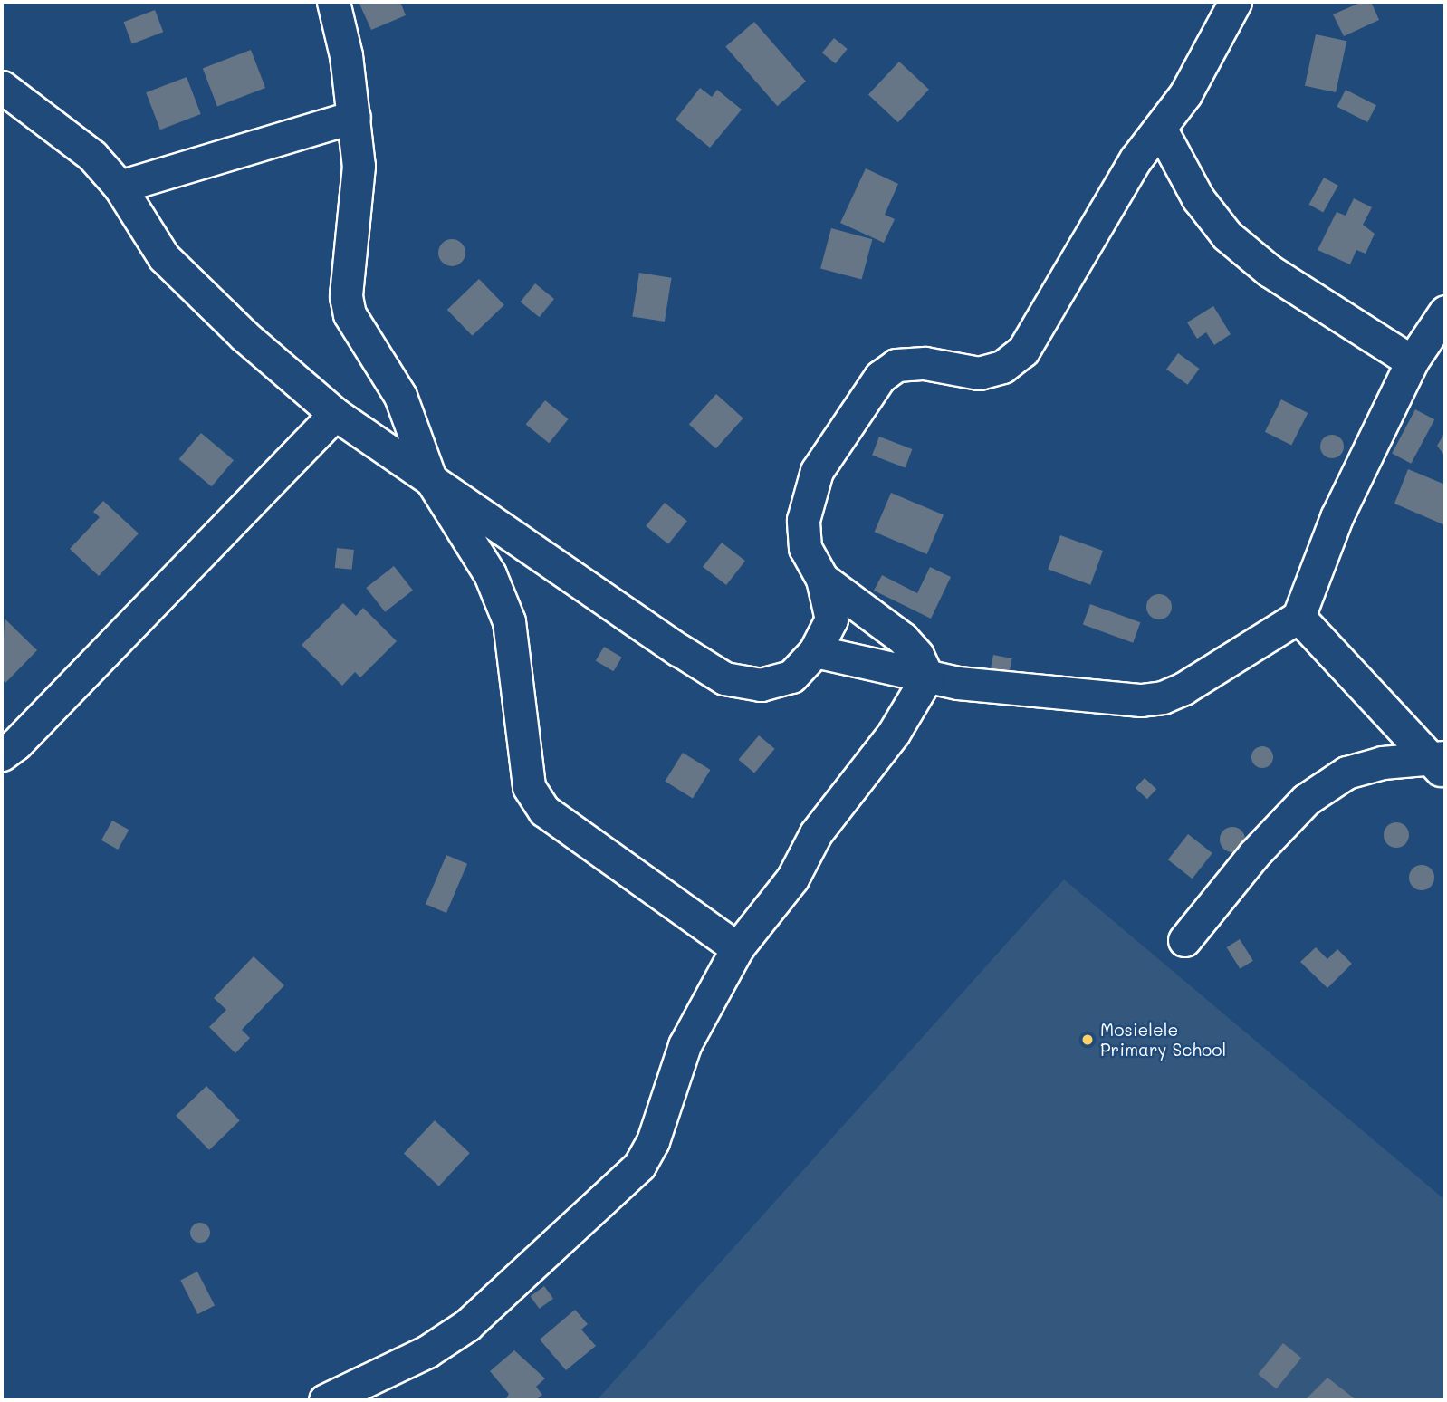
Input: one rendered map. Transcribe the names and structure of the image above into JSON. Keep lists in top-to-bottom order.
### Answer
{
  "places": ["Mosielele Primary School"]
}
